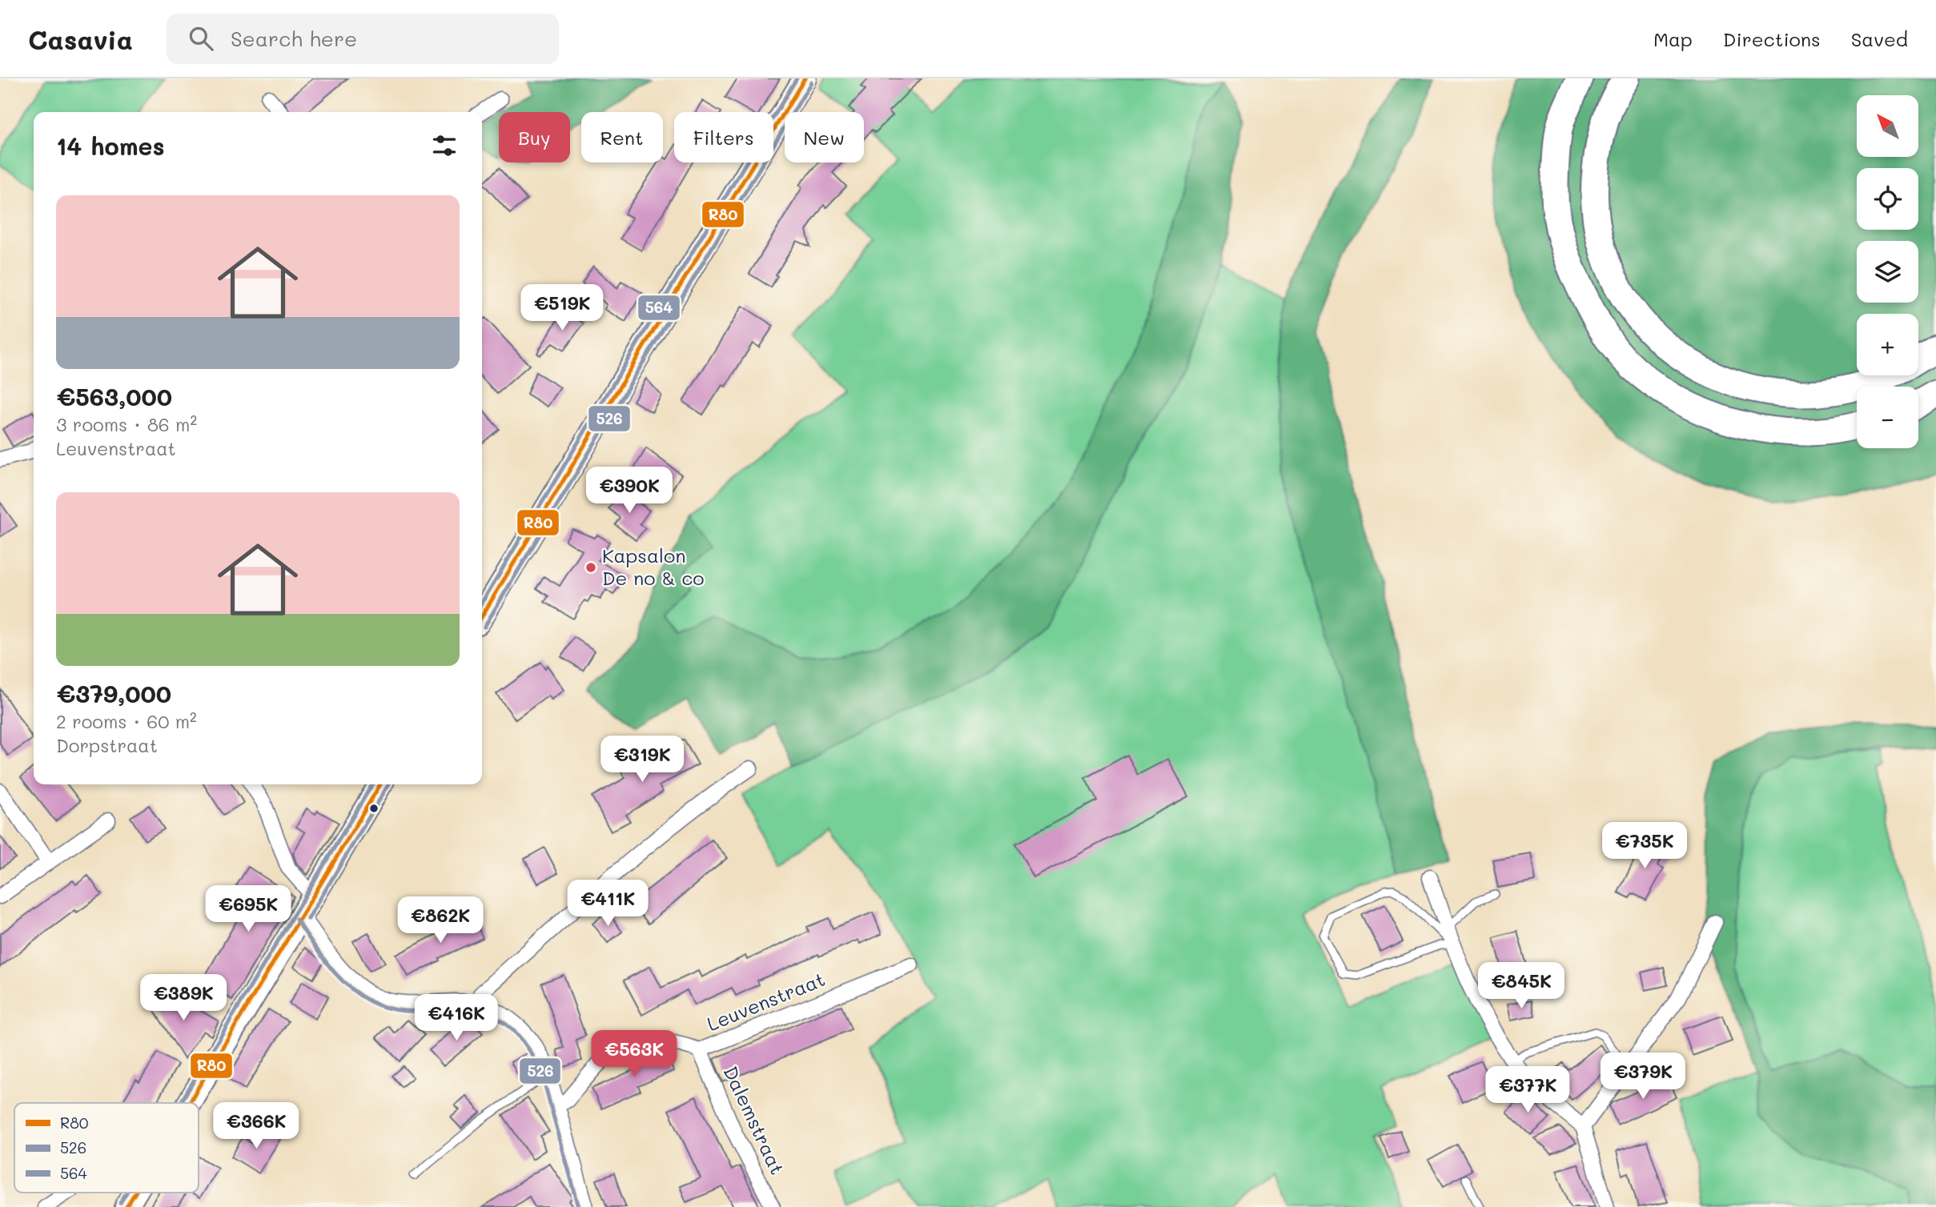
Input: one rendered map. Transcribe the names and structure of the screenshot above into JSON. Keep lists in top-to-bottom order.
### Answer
{
  "streets": {
    "street": ["Leuvenstraat", "Dalemstraat"]
  },
  "crossings": [
    ["Leuvenstraat", "Dalemstraat"]
  ],
  "places": ["Kapsalon De no & co"],
  "lines": ["transit line R80", "transit line 564", "transit line 526"],
  "legend": ["R80", "526", "564"],
  "north": "top left",
  "page": {
    "header": "Casavia",
    "search": "Search here",
    "nav": ["Map", "Directions", "Saved"],
    "map_buttons": ["+", "−"],
    "chip": [
      "Buy",
      "Rent",
      "Filters",
      "New"
    ],
    "heading": "14 homes",
    "list": [
      {
        "name": "€563,000",
        "note": "3 rooms · 86 m² · Leuvenstraat"
      },
      {
        "name": "€379,000",
        "note": "2 rooms · 60 m² · Dorpstraat"
      }
    ],
    "price": [
      "€519K",
      "€390K",
      "€319K",
      "€735K",
      "€411K",
      "€695K",
      "€862K",
      "€845K",
      "€389K",
      "€416K",
      "€563K",
      "€379K",
      "€377K",
      "€366K"
    ]
  }
}
